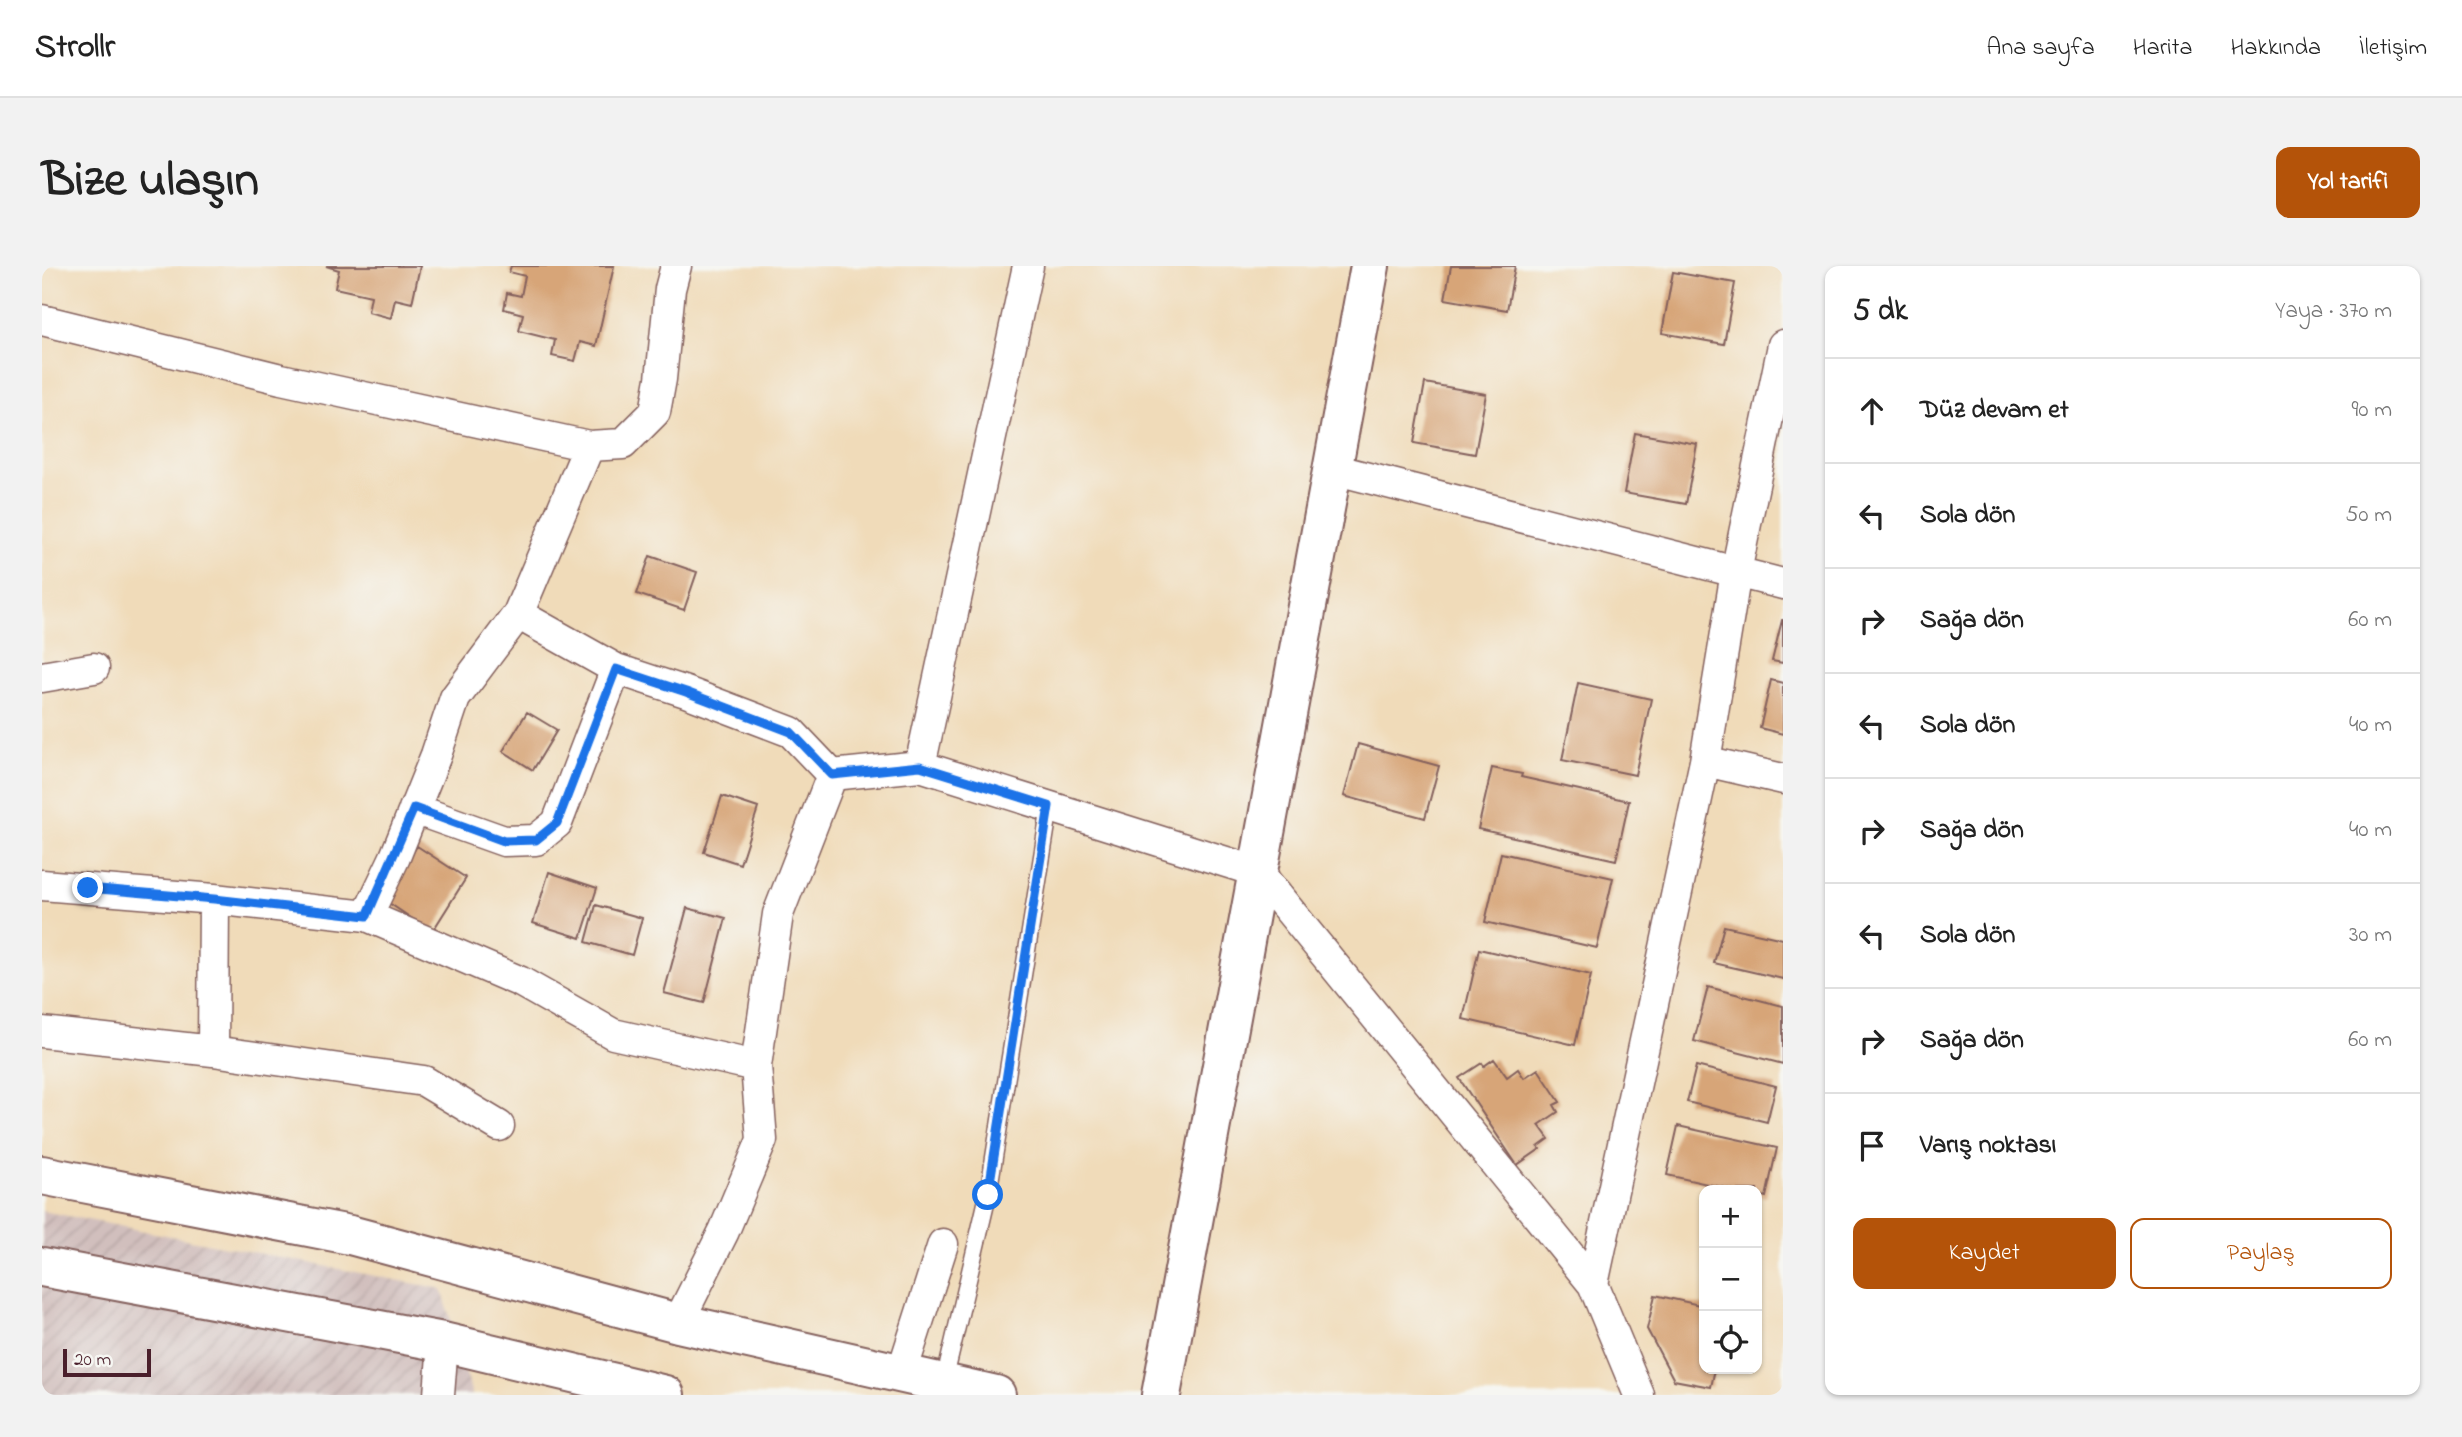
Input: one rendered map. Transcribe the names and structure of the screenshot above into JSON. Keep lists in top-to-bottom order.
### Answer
{
  "scale_bar": "20 m",
  "page": {
    "header": "Strollr",
    "nav": [
      "Ana sayfa",
      "Harita",
      "Hakkında",
      "İletişim"
    ],
    "title": "Bize ulaşın",
    "buttons": [
      "Yol tarifi",
      ["Kaydet", "Paylaş"]
    ],
    "heading": ["5 dk", "Yaya · 370 m"],
    "list": [
      ["Düz devam et", "90 m"],
      ["Sola dön", "50 m"],
      ["Sağa dön", "60 m"],
      ["Sola dön", "40 m"],
      ["Sağa dön", "40 m"],
      ["Sola dön", "30 m"],
      ["Sağa dön", "60 m"],
      "Varış noktası"
    ],
    "map_buttons": ["+", "−"],
    "scale": "20 m"
  }
}
